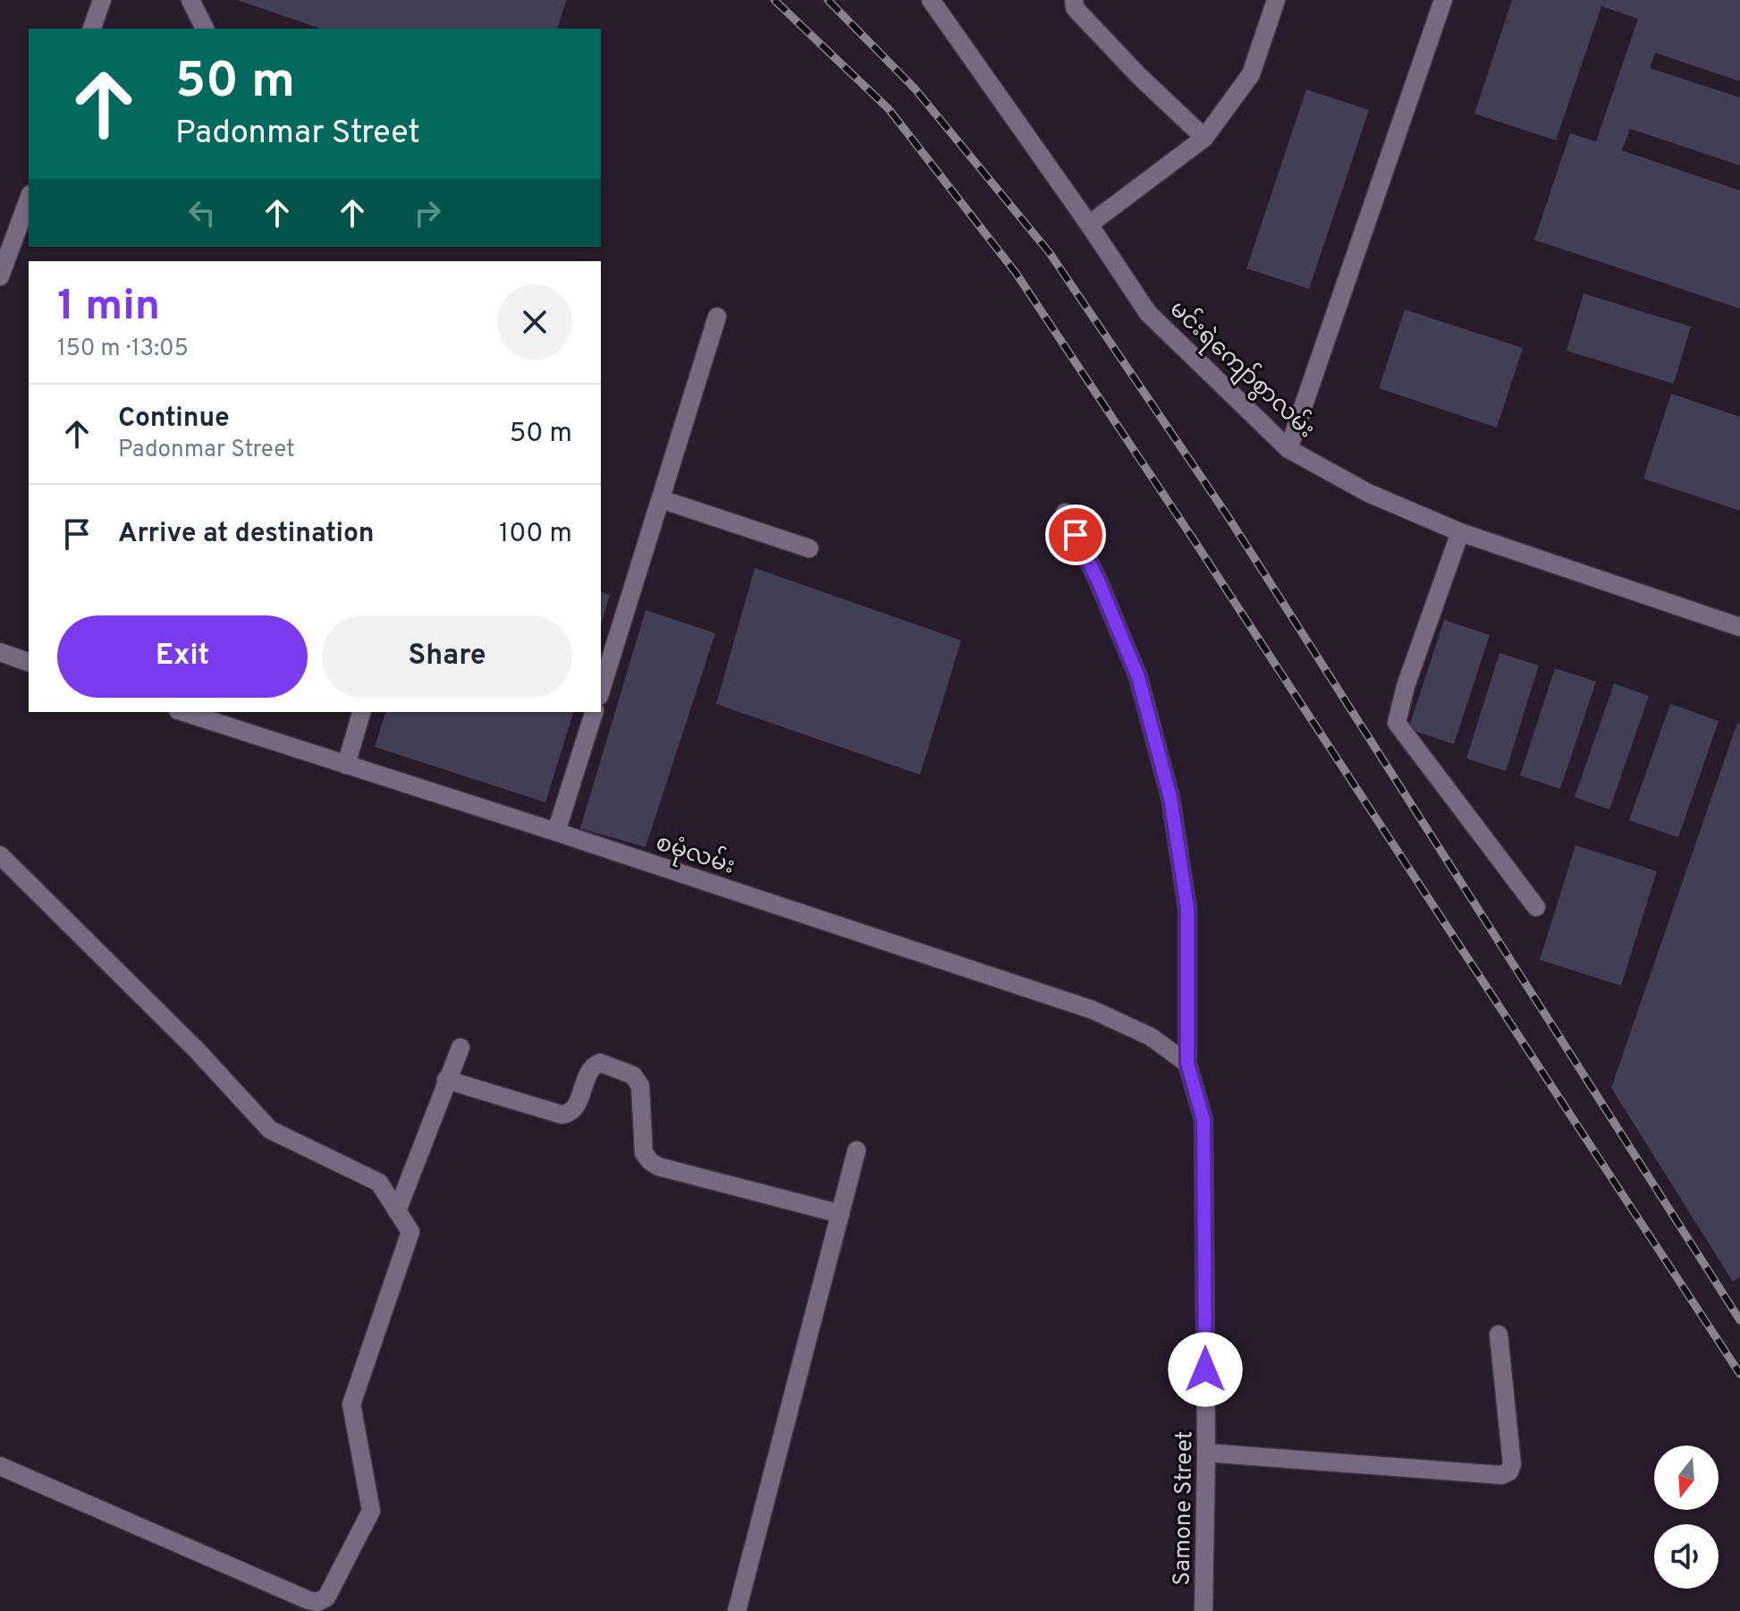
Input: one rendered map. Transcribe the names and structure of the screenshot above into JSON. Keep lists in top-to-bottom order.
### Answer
{
  "streets": {
    "street": ["မင်းရဲကျော်စွာလမ်း", "စမုံလမ်း", "Samone Street"]
  },
  "crossings": [
    ["စမုံလမ်း", "Samone Street"]
  ],
  "north": "bottom",
  "page": {
    "turn": ["50 m", "Padonmar Street"],
    "heading": ["1 min", "150 m · 13:05"],
    "list": [
      {
        "name": "Continue",
        "note": "Padonmar Street",
        "value": "50 m"
      },
      {
        "name": "Arrive at destination",
        "value": "100 m"
      }
    ],
    "buttons": ["Exit", "Share"]
  }
}
